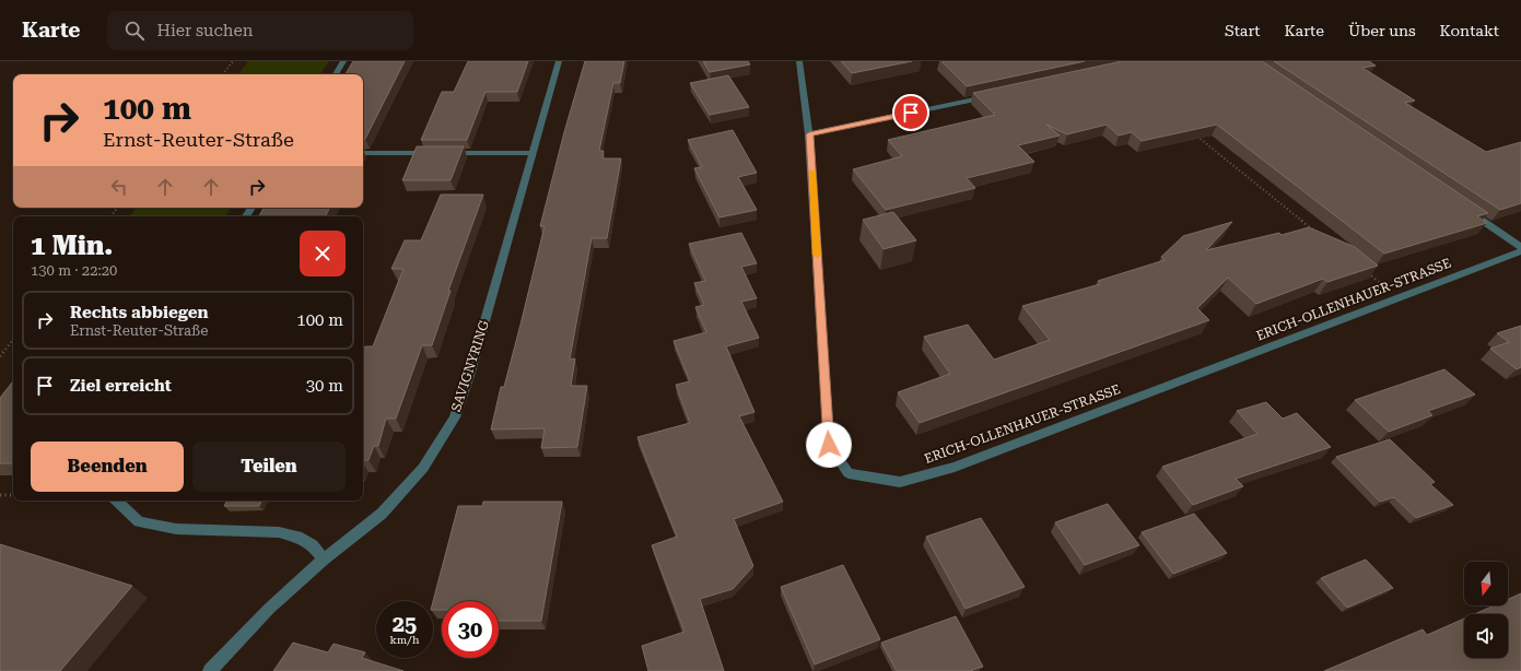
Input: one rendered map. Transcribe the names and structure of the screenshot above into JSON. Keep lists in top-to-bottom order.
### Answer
{
  "streets": {
    "street": ["ERICH-OLLENHAUER-STRASSE", "SAVIGNYRING"]
  },
  "north": "bottom",
  "page": {
    "header": "Karte",
    "search": "Hier suchen",
    "nav": [
      "Start",
      "Karte",
      "Über uns",
      "Kontakt"
    ],
    "turn": ["100 m", "Ernst-Reuter-Straße"],
    "heading": ["1 Min.", "130 m · 22:20"],
    "list": [
      {
        "name": "Rechts abbiegen",
        "note": "Ernst-Reuter-Straße",
        "value": "100 m"
      },
      {
        "name": "Ziel erreicht",
        "value": "30 m"
      }
    ],
    "buttons": ["Beenden", "Teilen"],
    "speed": "25 km/h",
    "limit": "30"
  }
}
